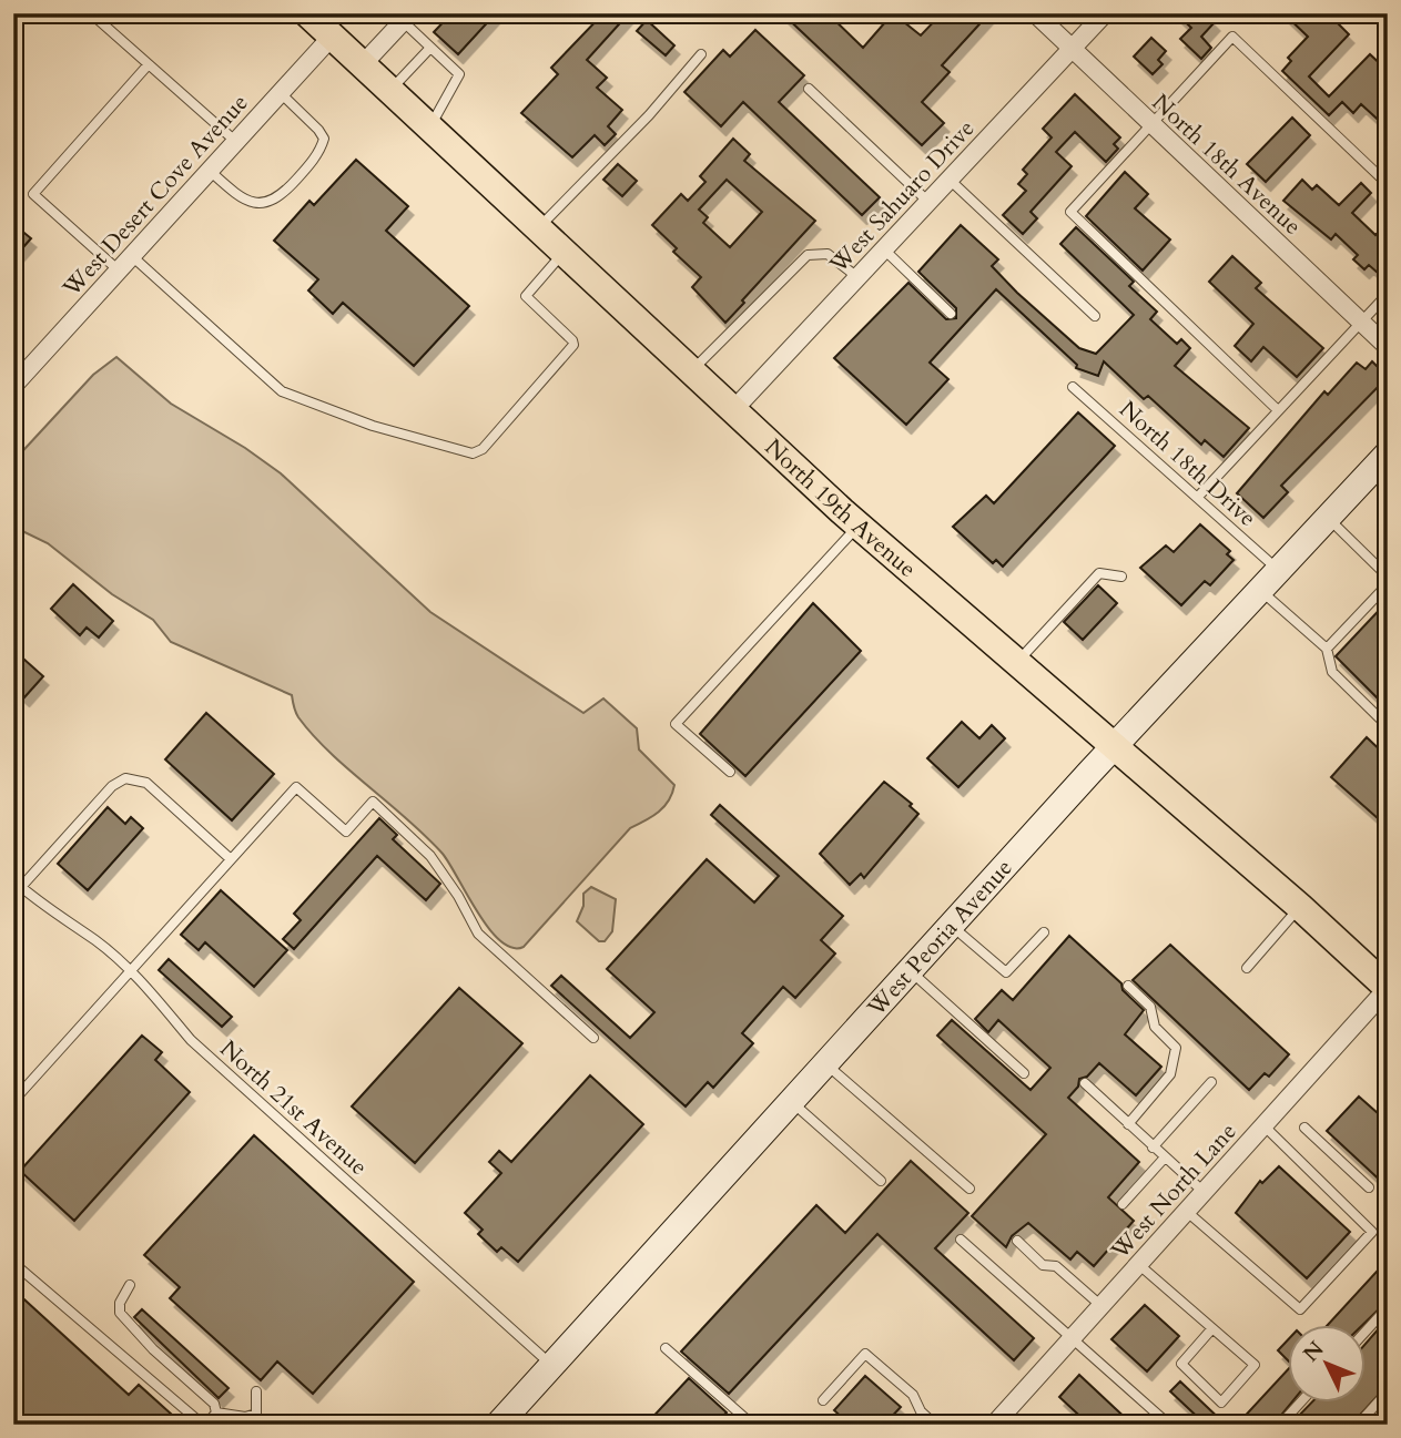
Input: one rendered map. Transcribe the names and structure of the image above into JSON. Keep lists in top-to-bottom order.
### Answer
{
  "streets": {
    "main road": ["North 19th Avenue", "West Peoria Avenue"],
    "street": [
      "North 18th Avenue",
      "West Desert Cove Avenue",
      "West Sahuaro Drive",
      "West North Lane"
    ],
    "lane": ["North 18th Drive", "North 21st Avenue"]
  },
  "crossings": [
    ["North 18th Avenue", "West Sahuaro Drive"],
    ["West Desert Cove Avenue", "North 19th Avenue"],
    ["West Sahuaro Drive", "North 19th Avenue"],
    ["North 18th Drive", "West Peoria Avenue"],
    ["North 19th Avenue", "West Peoria Avenue"],
    ["North 19th Avenue", "West North Lane"],
    ["West Peoria Avenue", "North 21st Avenue"]
  ],
  "north": "top left"
}
